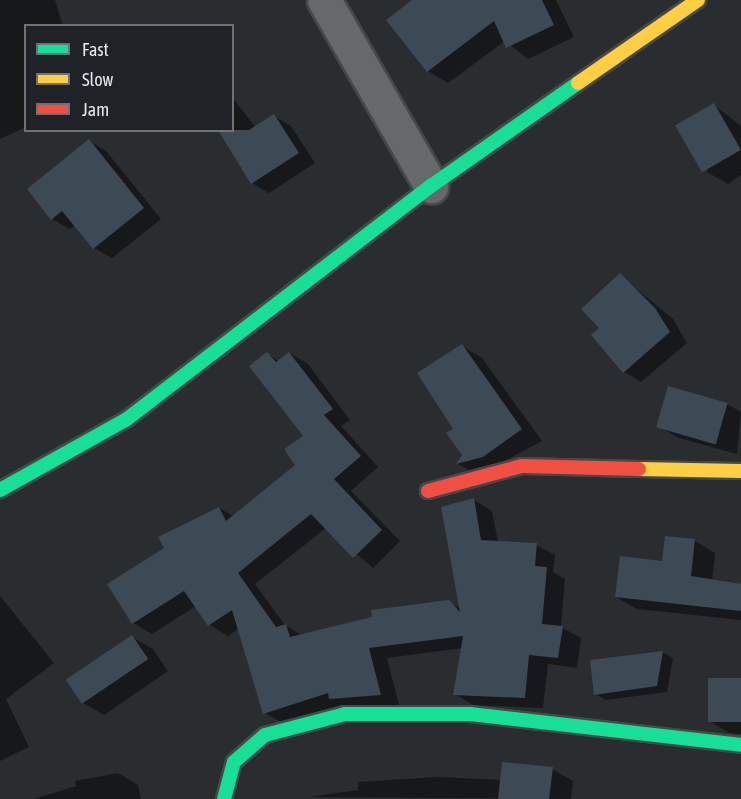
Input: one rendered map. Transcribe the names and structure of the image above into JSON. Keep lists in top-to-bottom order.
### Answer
{
  "legend": ["Fast", "Slow", "Jam"]
}
